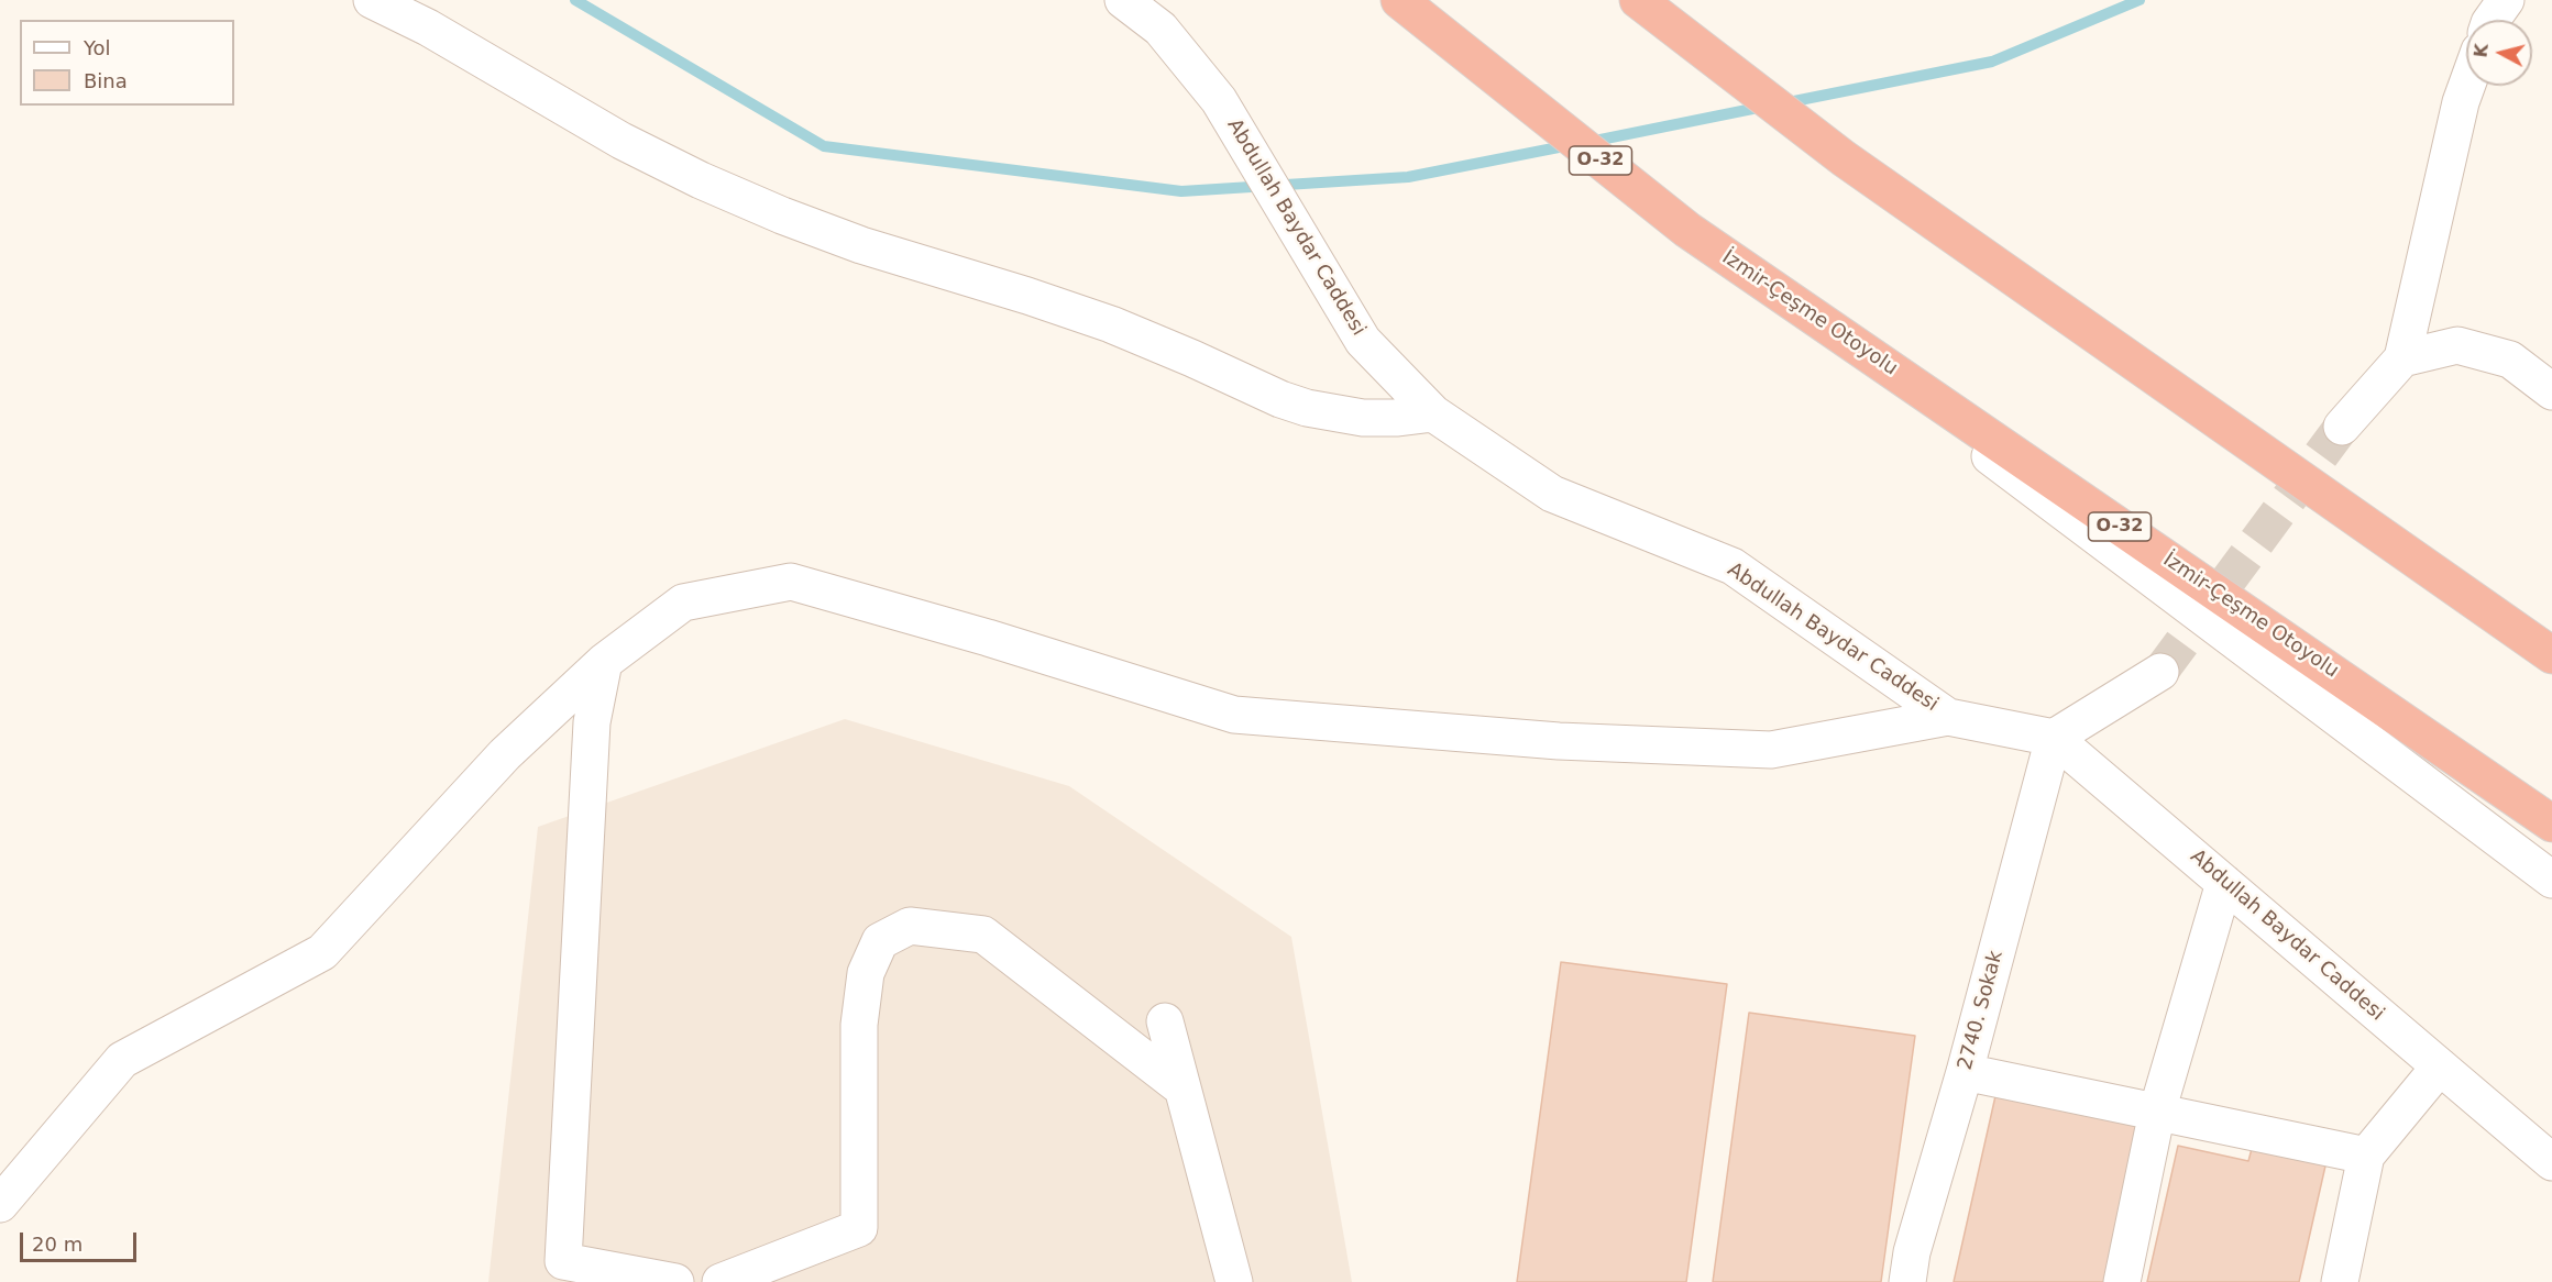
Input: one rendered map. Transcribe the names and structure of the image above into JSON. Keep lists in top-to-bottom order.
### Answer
{
  "streets": {
    "highway": ["O-32", "İzmir-Çeşme Otoyolu"],
    "street": ["Abdullah Baydar Caddesi", "2740. Sokak"]
  },
  "crossings": [
    ["O-32", "İzmir-Çeşme Otoyolu"],
    ["Abdullah Baydar Caddesi", "2740. Sokak"]
  ],
  "legend": ["Yol", "Bina"],
  "scale_bar": "20 m",
  "north": "left"
}
